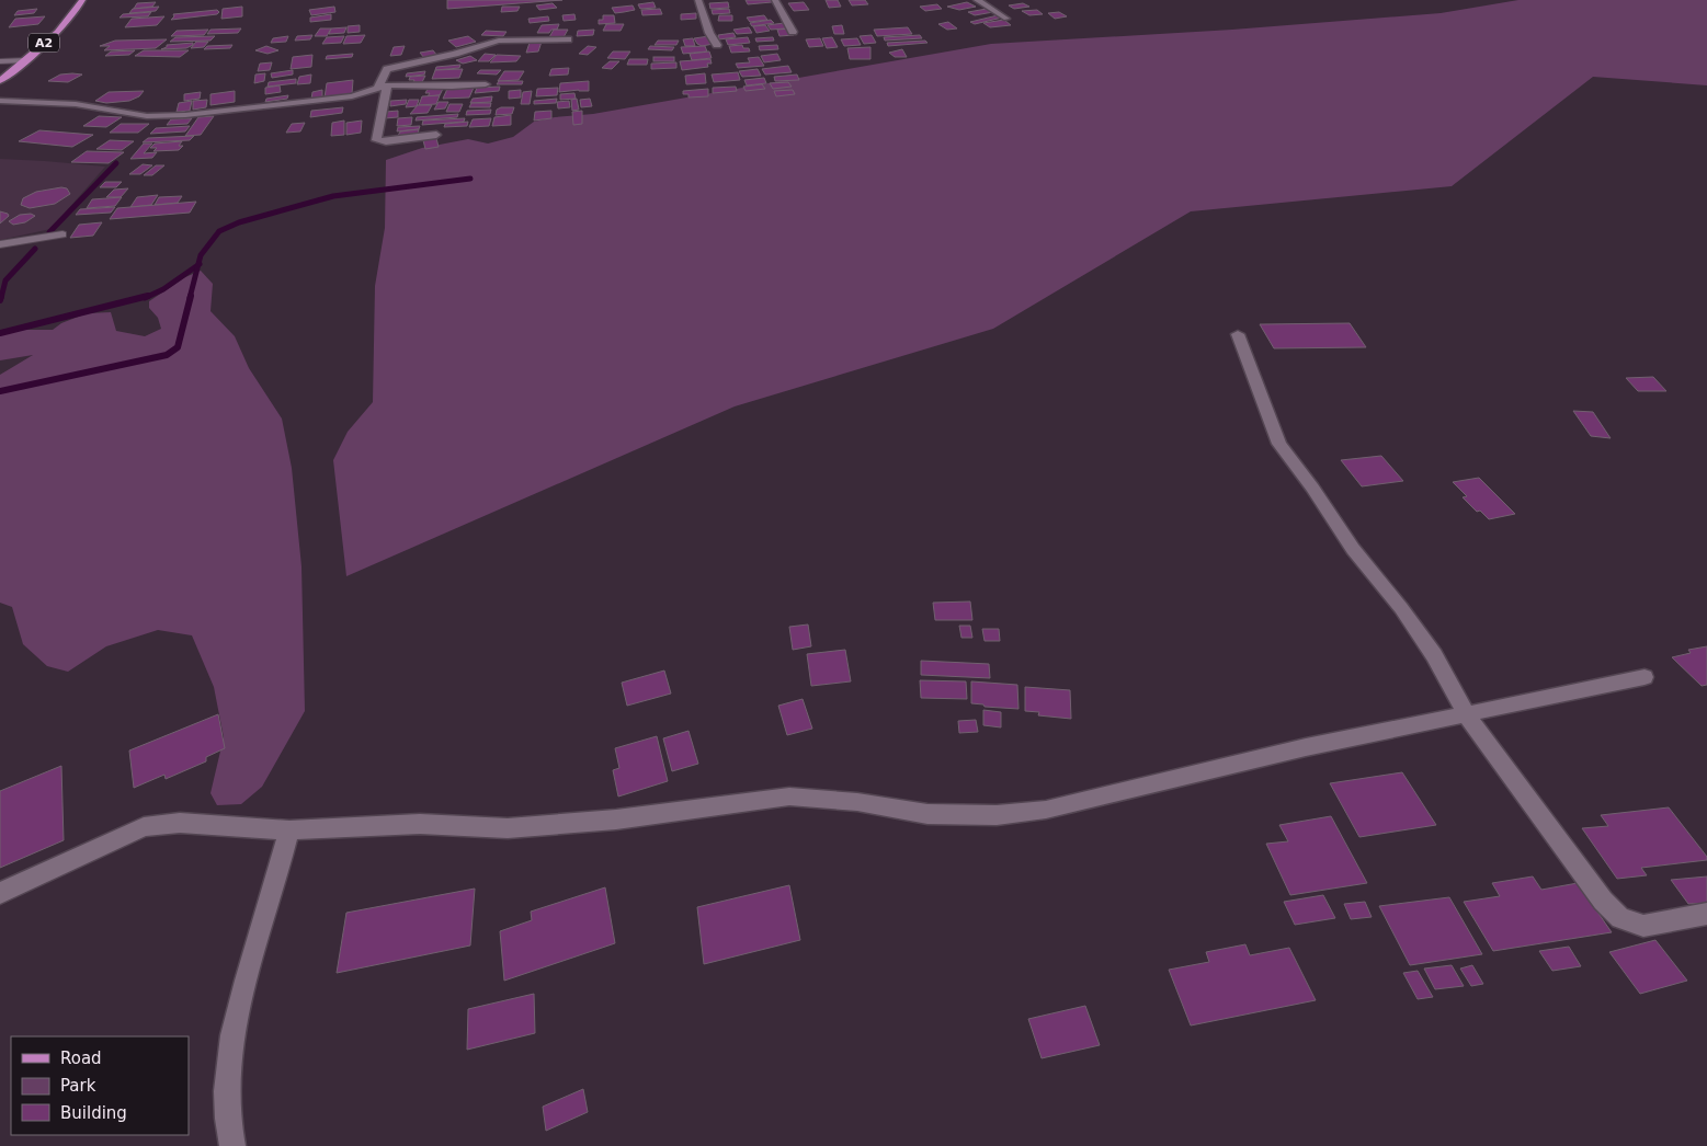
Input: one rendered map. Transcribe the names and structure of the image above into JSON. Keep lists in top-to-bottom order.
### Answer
{
  "streets": {
    "main road": ["A2"]
  },
  "legend": ["Road", "Park", "Building"]
}
